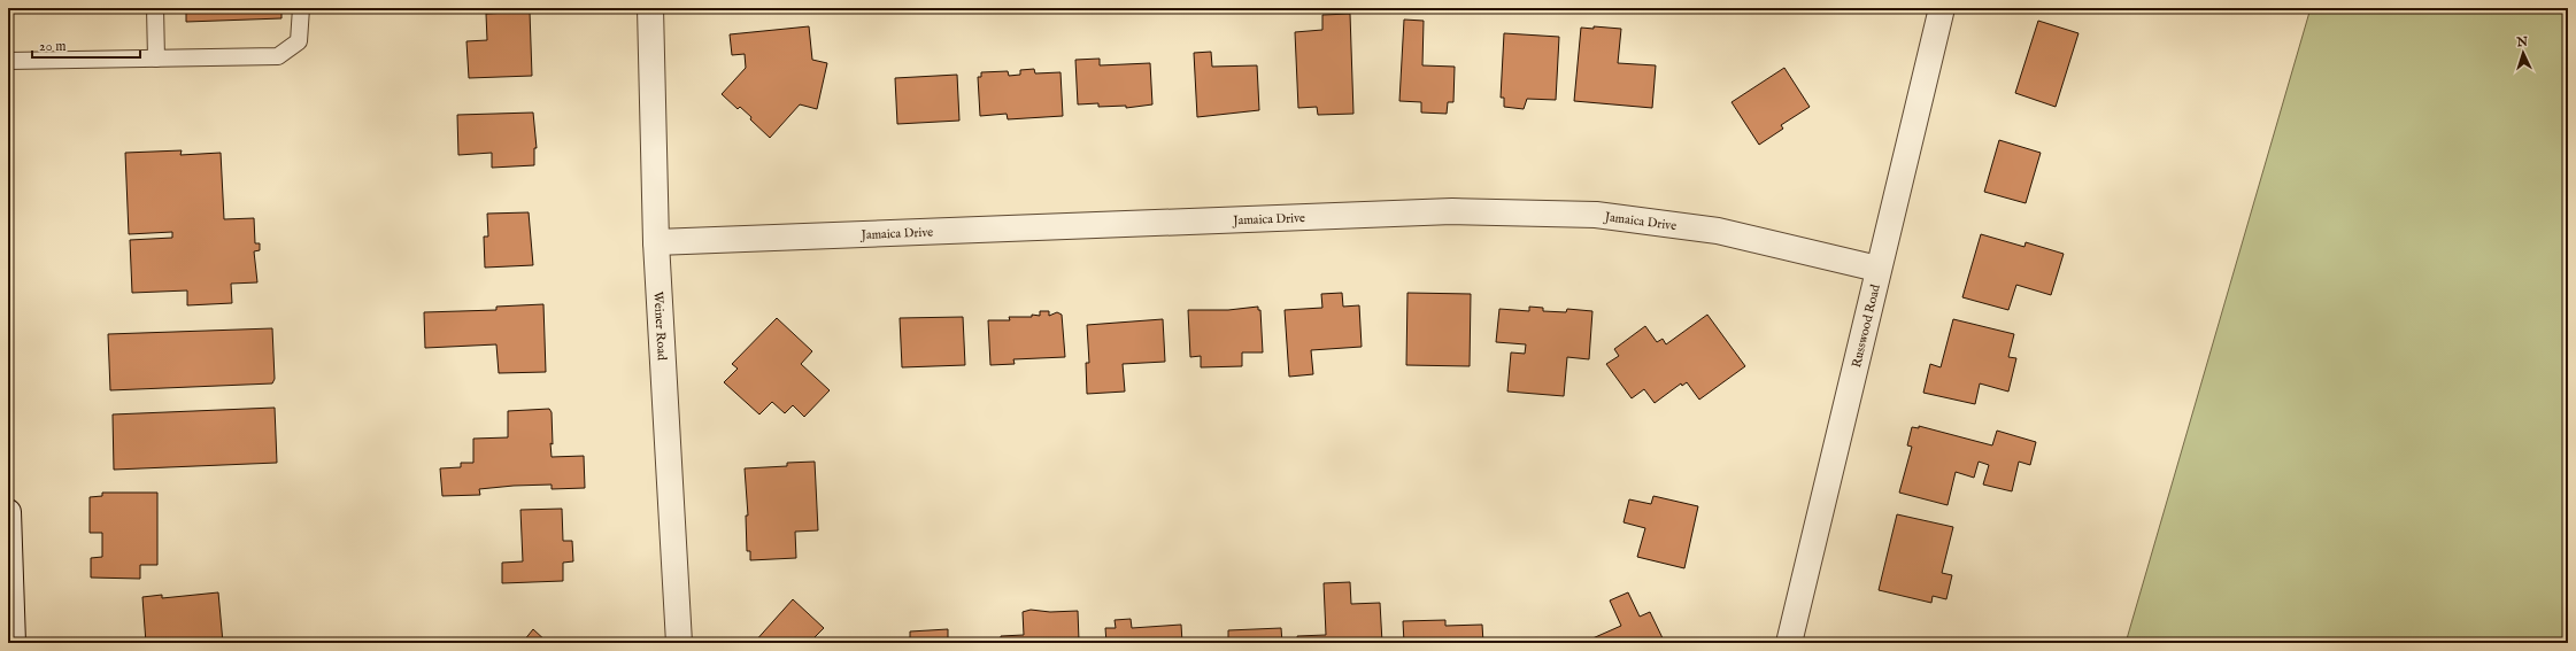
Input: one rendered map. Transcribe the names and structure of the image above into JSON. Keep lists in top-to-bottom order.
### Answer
{
  "streets": {
    "street": ["Jamaica Drive", "Russwood Road", "Weiner Road"]
  },
  "crossings": [
    ["Jamaica Drive", "Russwood Road"],
    ["Jamaica Drive", "Weiner Road"]
  ],
  "scale_bar": "20 m",
  "north": "top"
}
